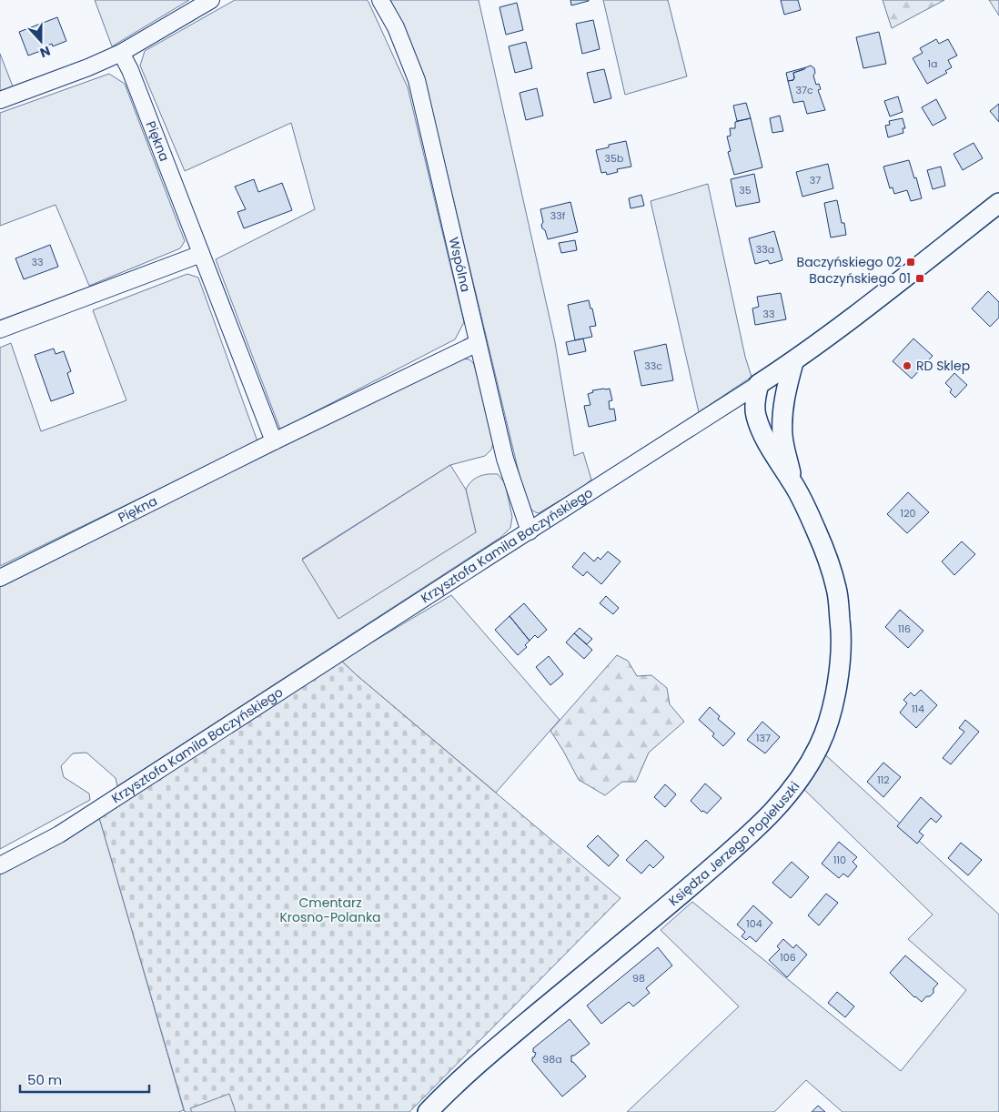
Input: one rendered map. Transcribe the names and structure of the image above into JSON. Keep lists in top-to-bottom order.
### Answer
{
  "streets": {
    "street": [
      "Piękna",
      "Wspólna",
      "Krzysztofa Kamila Baczyńskiego",
      "Księdza Jerzego Popiełuszki"
    ]
  },
  "crossings": [
    ["Piękna", "Wspólna"],
    ["Wspólna", "Krzysztofa Kamila Baczyńskiego"],
    ["Krzysztofa Kamila Baczyńskiego", "Księdza Jerzego Popiełuszki"]
  ],
  "parks": ["Cmentarz Krosno-Polanka"],
  "places": {
    "transit": ["Baczyńskiego 02", "Baczyńskiego 01"],
    "other": ["RD Sklep"]
  },
  "house_numbers": [
    "1a",
    "37c",
    "35b",
    "37",
    "35",
    "33f",
    "33a",
    "33",
    "33",
    "33c",
    "120",
    "116",
    "114",
    "137",
    "112",
    "110",
    "104",
    "106",
    "98",
    "98a"
  ],
  "scale_bar": "50 m",
  "north": "bottom"
}
